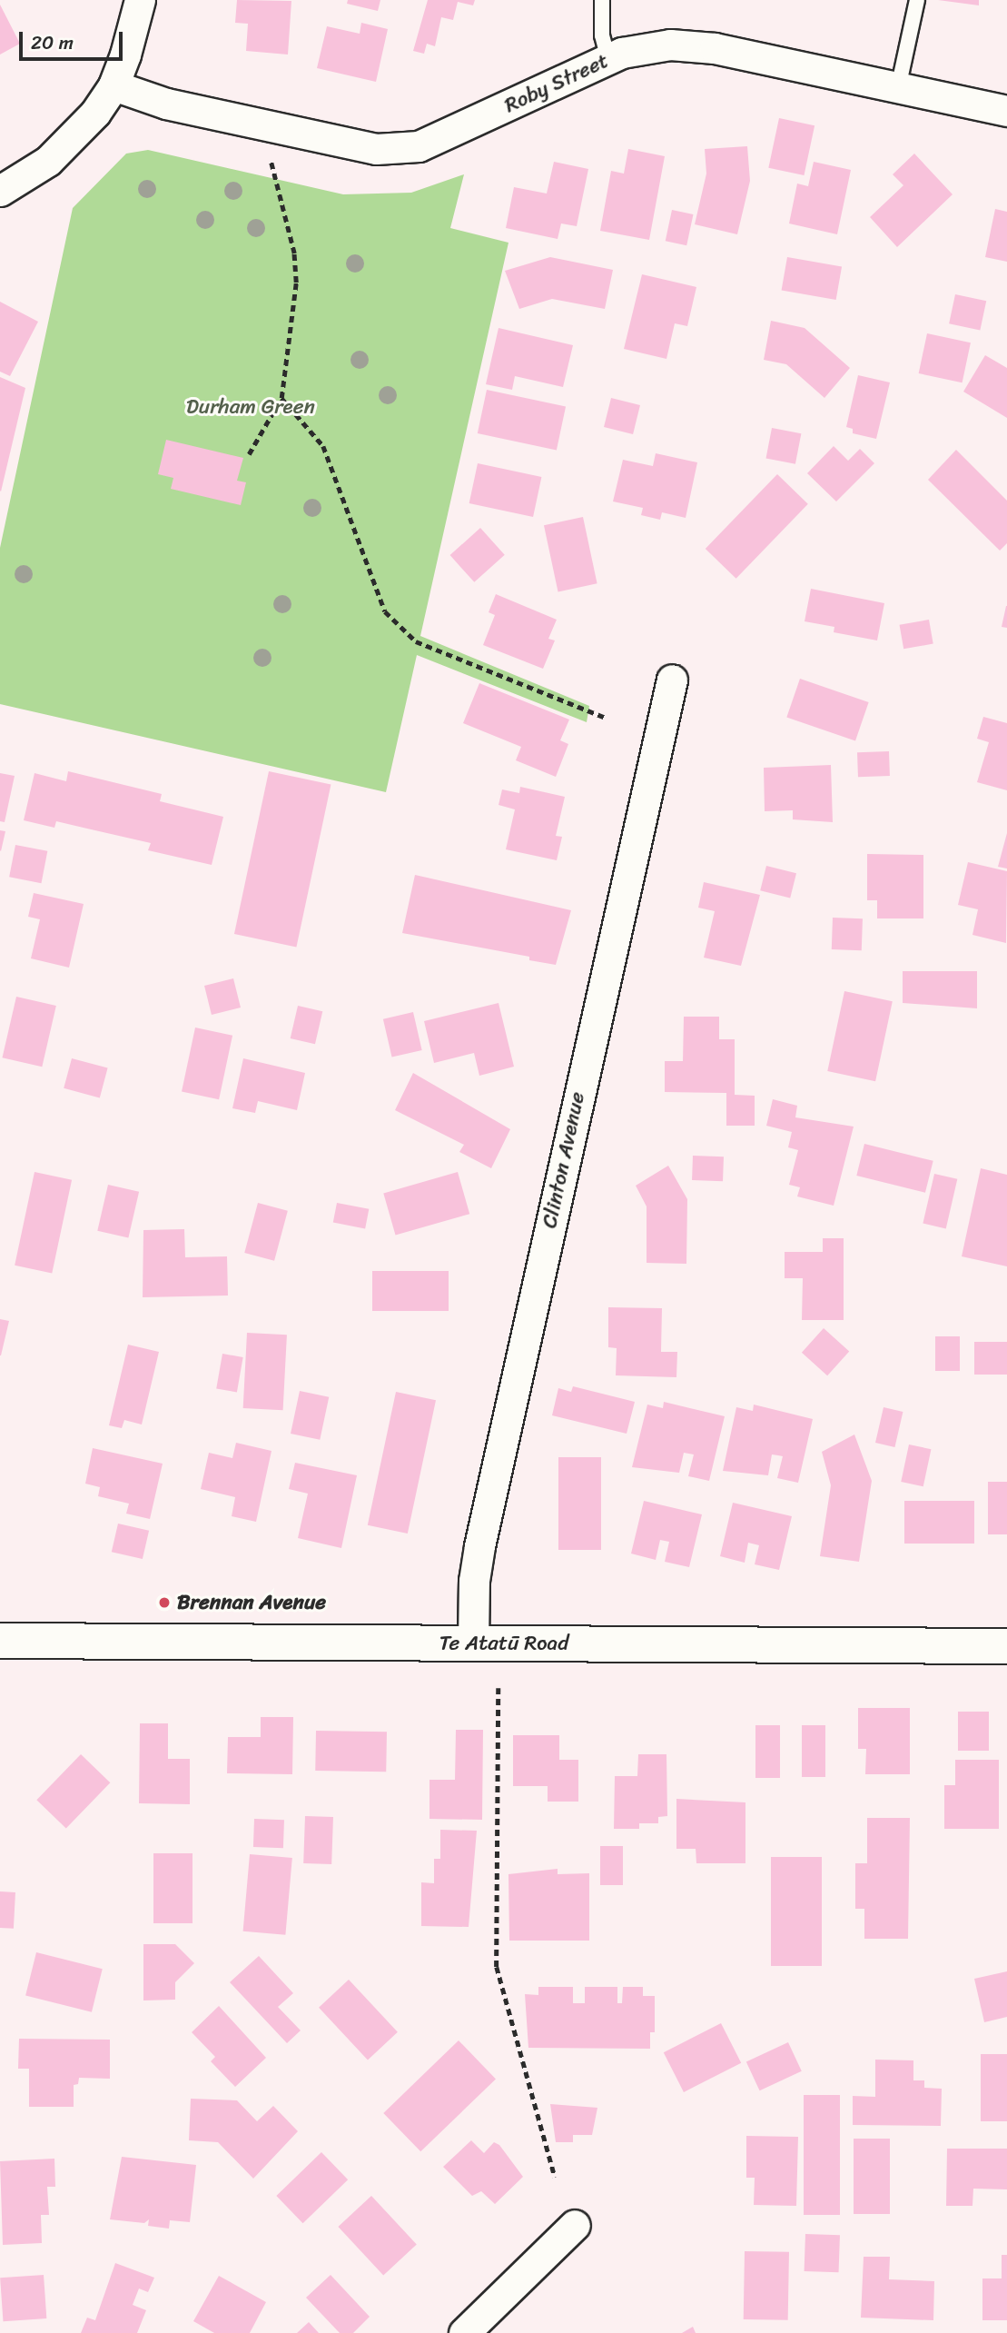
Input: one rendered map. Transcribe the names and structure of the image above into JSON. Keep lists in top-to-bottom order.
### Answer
{
  "streets": {
    "main road": ["Te Atatū Road"],
    "street": ["Roby Street", "Clinton Avenue"]
  },
  "crossings": [
    ["Clinton Avenue", "Te Atatū Road"]
  ],
  "parks": ["Durham Green"],
  "places": ["Brennan Avenue"],
  "scale_bar": "20 m"
}
